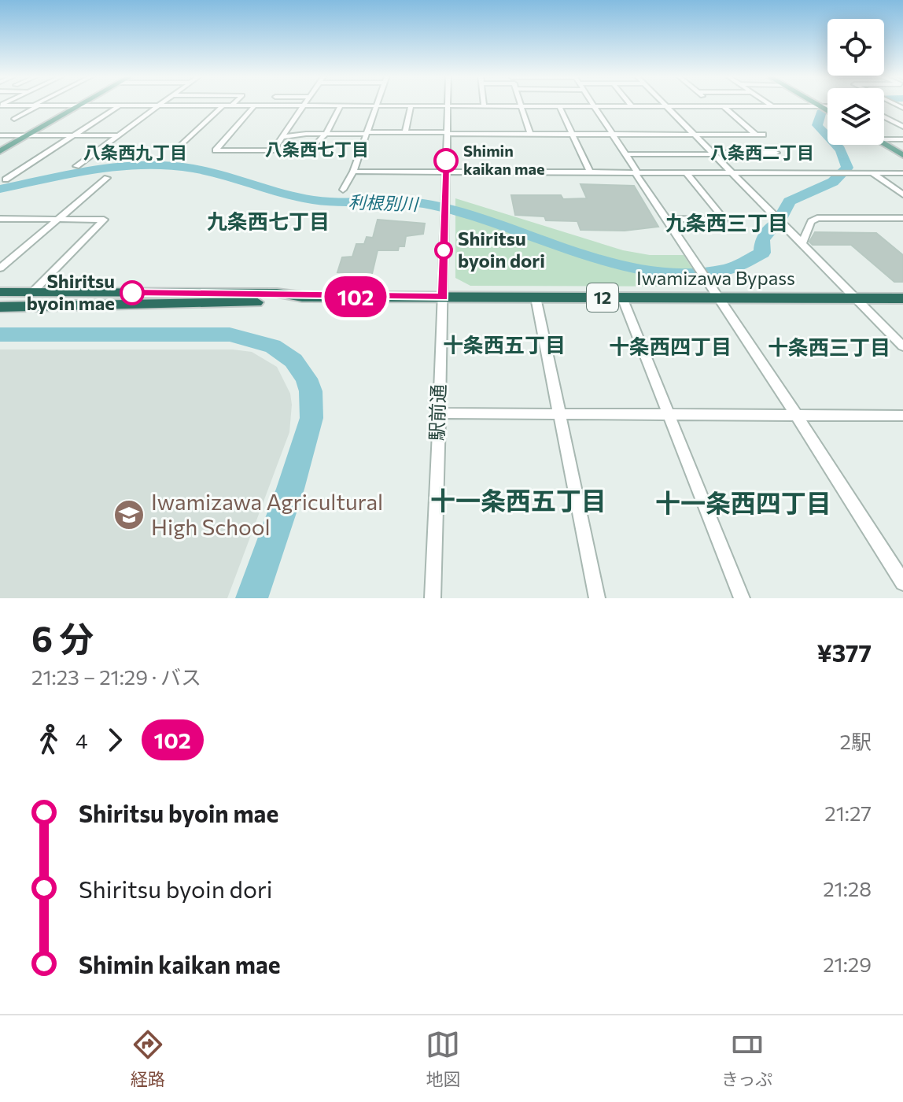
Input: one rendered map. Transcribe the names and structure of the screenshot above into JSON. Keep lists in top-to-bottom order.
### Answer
{
  "streets": {
    "highway": ["Iwamizawa Bypass", "12"],
    "street": ["駅前通"]
  },
  "crossings": [
    ["Iwamizawa Bypass", "駅前通"]
  ],
  "districts": [
    "八条西七丁目",
    "八条西九丁目",
    "八条西二丁目",
    "九条西七丁目",
    "九条西三丁目",
    "十条西五丁目",
    "十条西四丁目",
    "十条西三丁目",
    "十一条西五丁目",
    "十一条西四丁目"
  ],
  "water": ["利根別川"],
  "places": {
    "other": ["Shimin kaikan mae", "Shiritsu byoin dori", "Shiritsu byoin mae"],
    "school or university": ["Iwamizawa Agricultural High School"]
  },
  "lines": ["bus line 102"],
  "page": {
    "on_map": "102",
    "heading": ["6 分", "21:23 – 21:29 · バス", "¥377"],
    "legs": ["4", "102", "2駅"],
    "list": [
      {
        "name": "Shiritsu byoin mae",
        "value": "21:27"
      },
      {
        "name": "Shiritsu byoin dori",
        "value": "21:28"
      },
      {
        "name": "Shimin kaikan mae",
        "value": "21:29"
      }
    ],
    "tabs": ["経路", "地図", "きっぷ"]
  }
}
